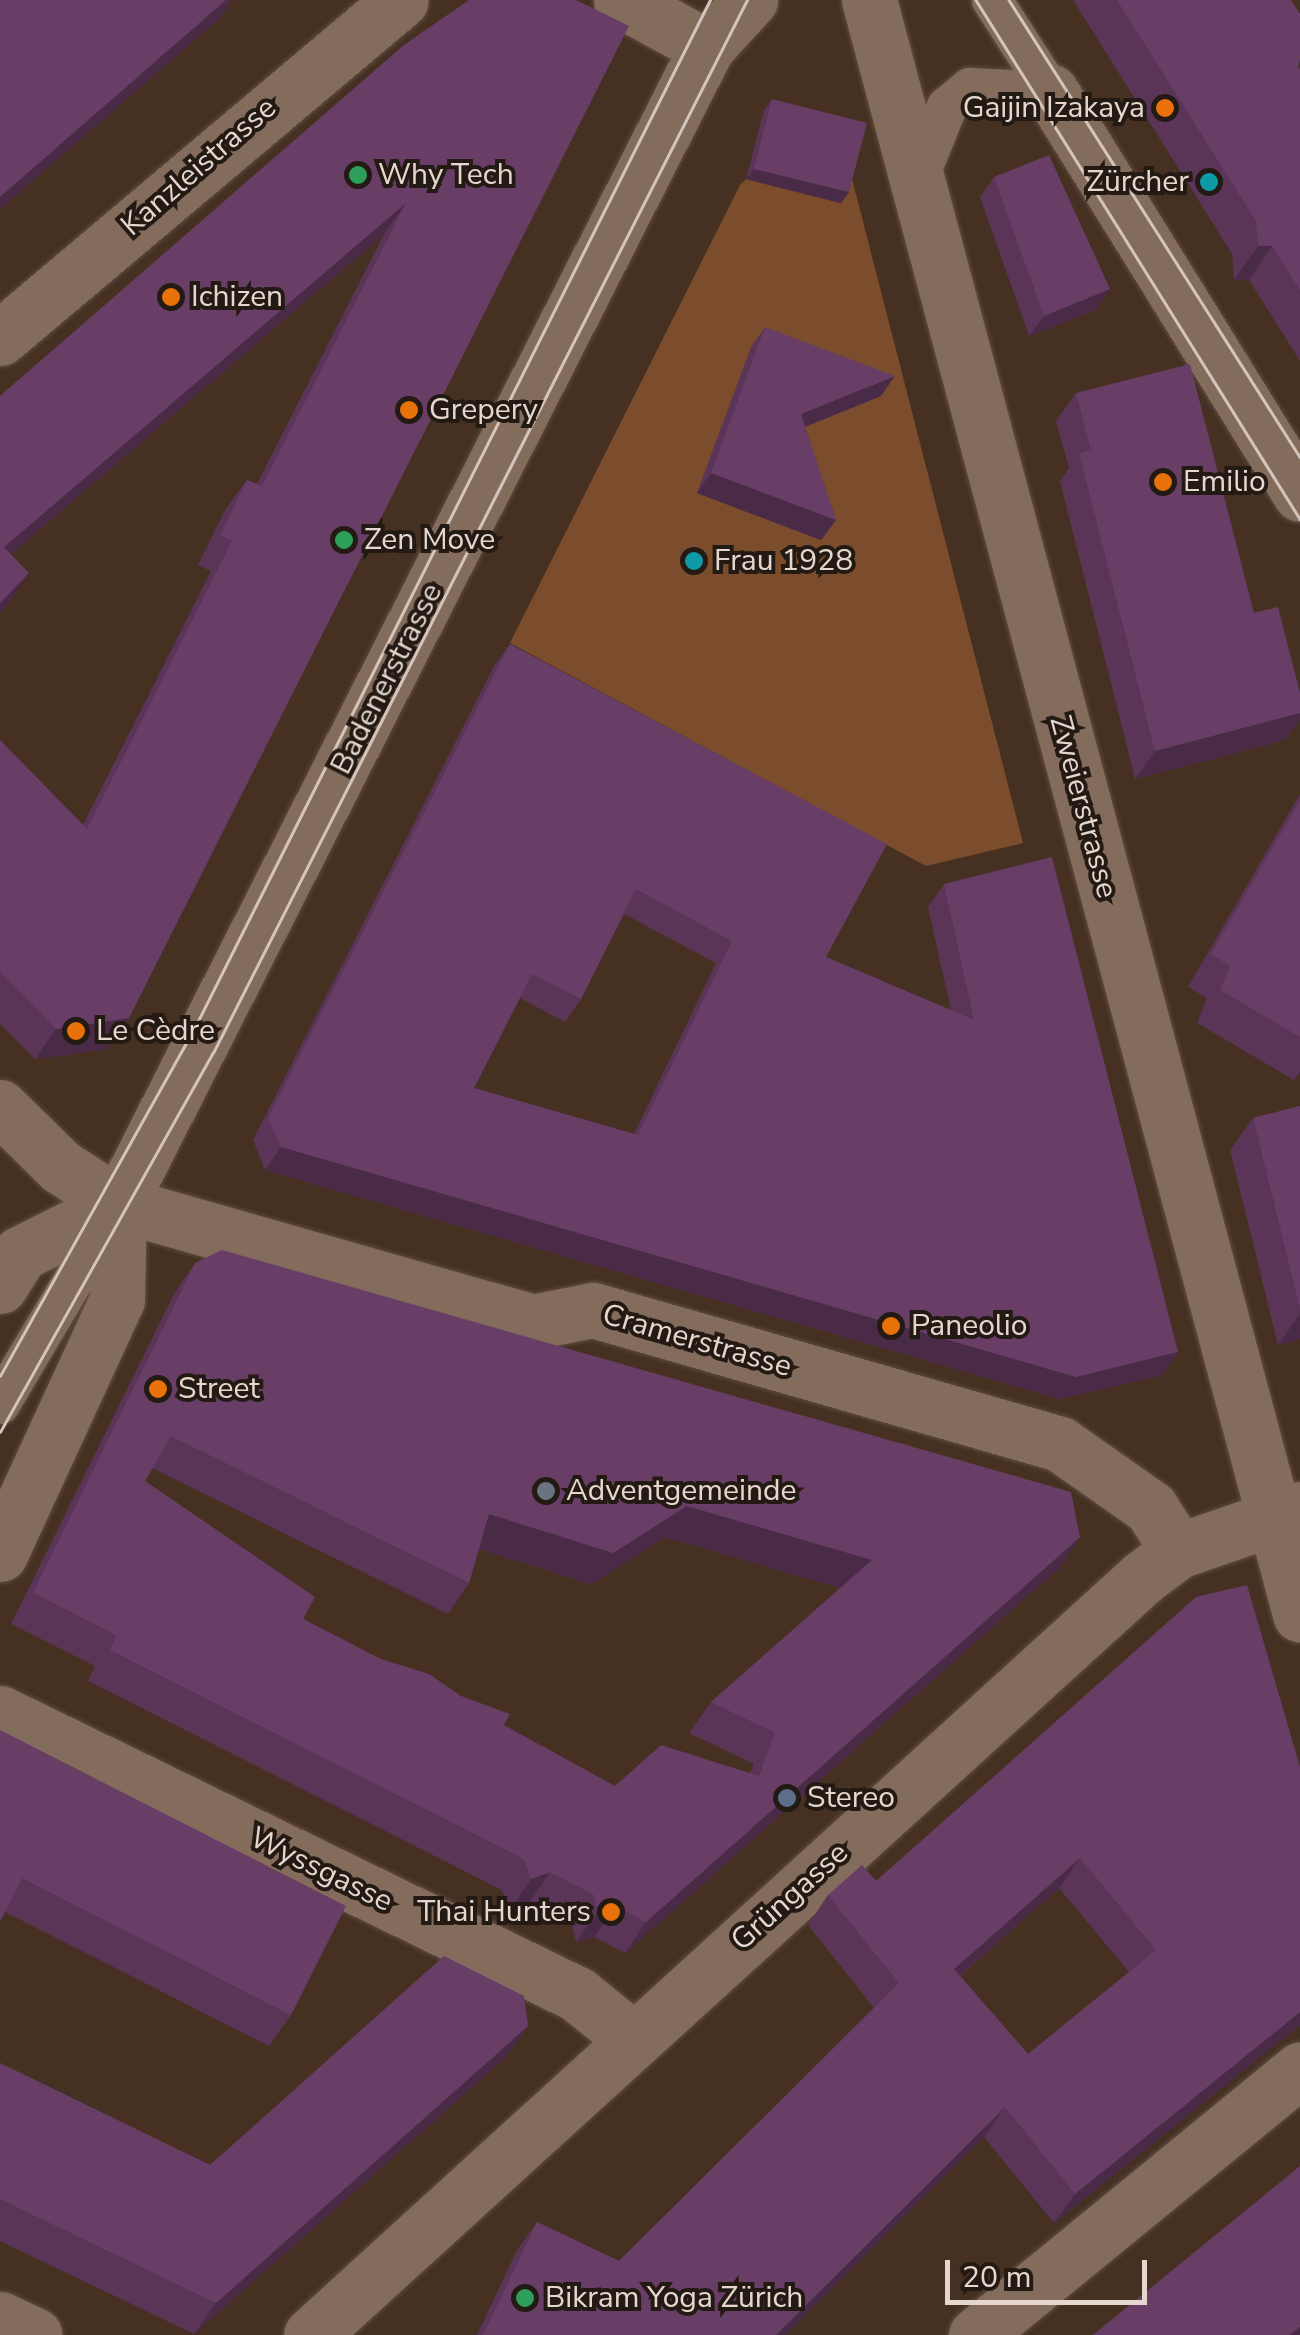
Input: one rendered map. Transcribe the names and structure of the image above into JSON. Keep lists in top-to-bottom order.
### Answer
{
  "streets": {
    "street": [
      "Kanzleistrasse",
      "Badenerstrasse",
      "Zweierstrasse",
      "Cramerstrasse",
      "Wyssgasse",
      "Grüngasse"
    ]
  },
  "crossings": [
    ["Badenerstrasse", "Cramerstrasse"],
    ["Zweierstrasse", "Grüngasse"],
    ["Cramerstrasse", "Grüngasse"],
    ["Wyssgasse", "Grüngasse"]
  ],
  "places": [
    "Gaijin Izakaya",
    "Why Tech",
    "Zürcher",
    "Ichizen",
    "Grepery",
    "Emilio",
    "Zen Move",
    "Frau 1928",
    "Le Cèdre",
    "Paneolio",
    "Street",
    "Adventgemeinde",
    "Stereo",
    "Thai Hunters",
    "Bikram Yoga Zürich"
  ],
  "scale_bar": "20 m"
}
